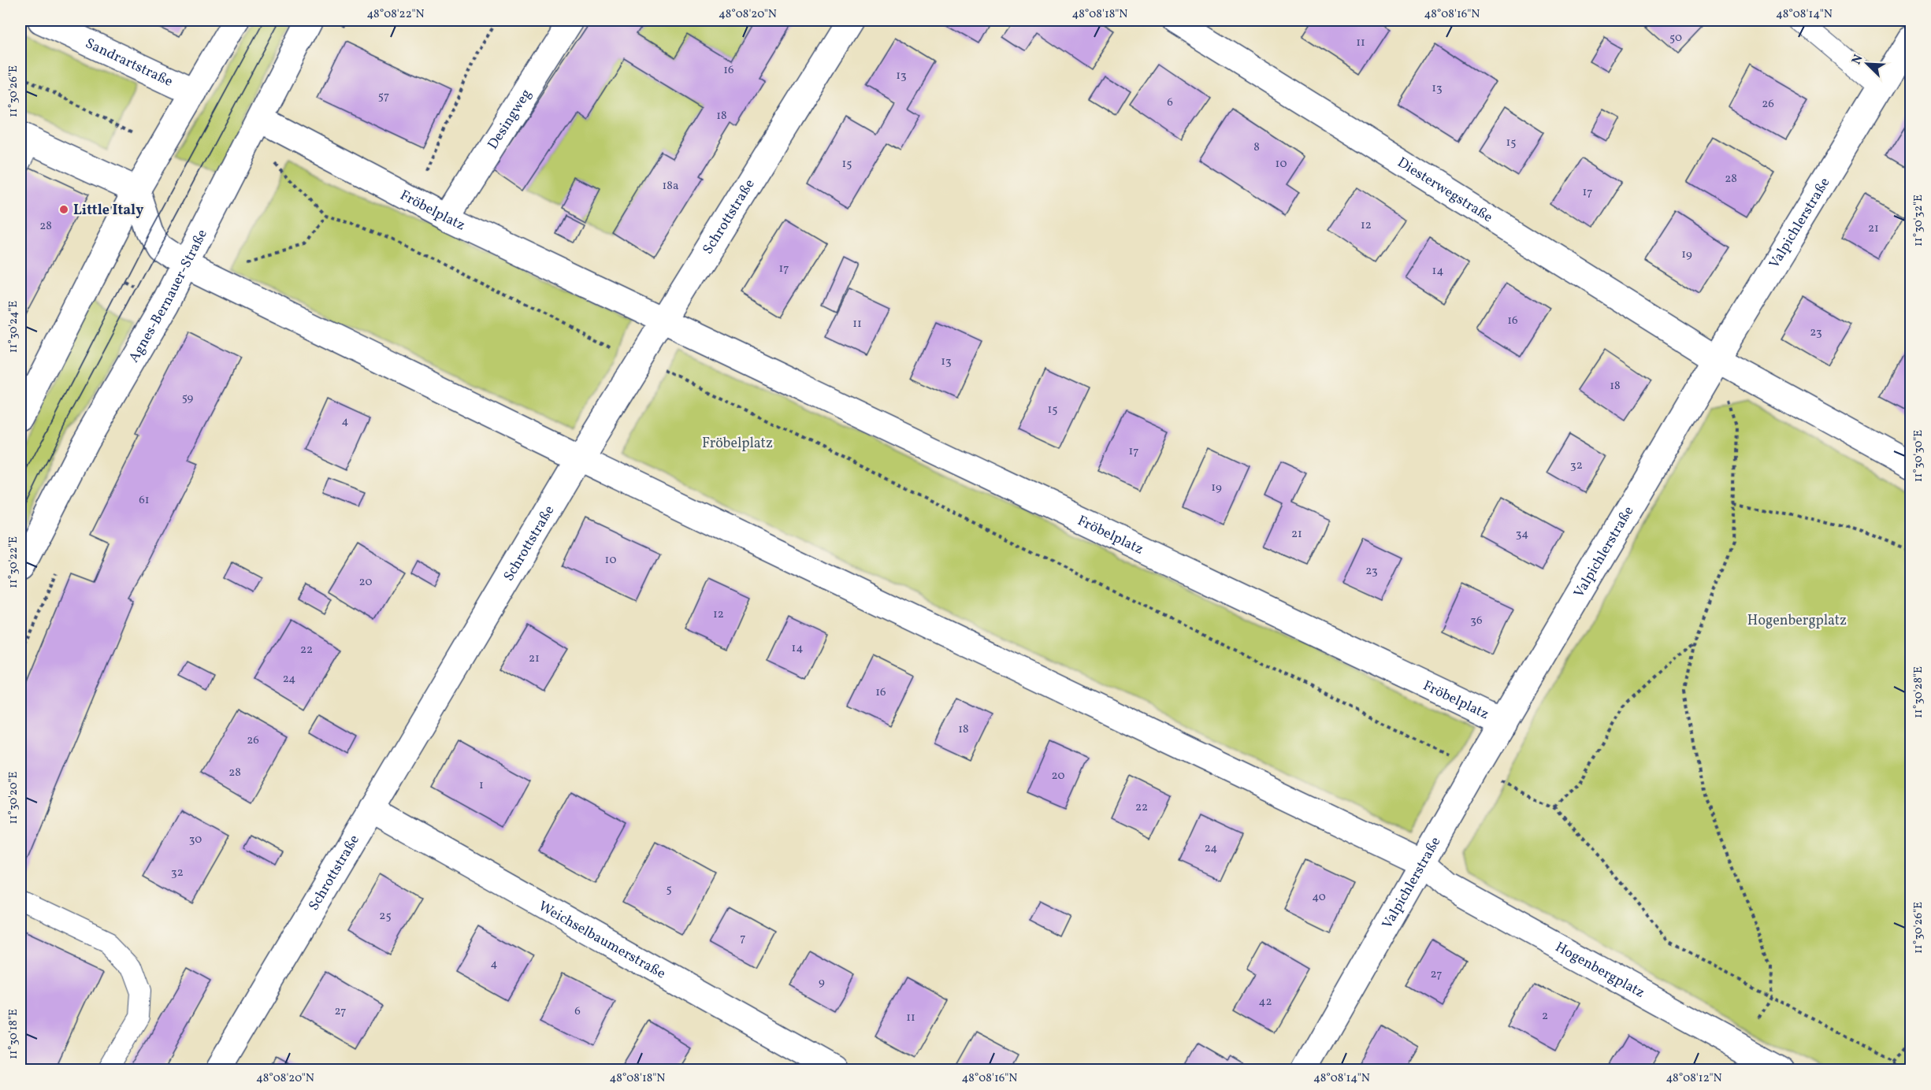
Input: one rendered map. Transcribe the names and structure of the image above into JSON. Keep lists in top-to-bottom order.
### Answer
{
  "streets": {
    "street": [
      "Sandrartstraße",
      "Desingweg",
      "Diesterwegstraße",
      "Fröbelplatz",
      "Schrottstraße",
      "Valpichlerstraße",
      "Agnes-Bernauer-Straße",
      "Weichselbaumerstraße",
      "Hogenbergplatz"
    ]
  },
  "crossings": [
    ["Desingweg", "Fröbelplatz"],
    ["Diesterwegstraße", "Valpichlerstraße"],
    ["Fröbelplatz", "Schrottstraße"],
    ["Fröbelplatz", "Valpichlerstraße"],
    ["Fröbelplatz", "Agnes-Bernauer-Straße"],
    ["Schrottstraße", "Weichselbaumerstraße"],
    ["Valpichlerstraße", "Hogenbergplatz"]
  ],
  "parks": ["Fröbelplatz", "Hogenbergplatz"],
  "places": ["Little Italy"],
  "house_numbers": [
    "50",
    "11",
    "16",
    "13",
    "13",
    "57",
    "6",
    "26",
    "18",
    "15",
    "8",
    "15",
    "10",
    "28",
    "18a",
    "17",
    "12",
    "28",
    "21",
    "19",
    "17",
    "14",
    "16",
    "11",
    "23",
    "13",
    "18",
    "59",
    "15",
    "4",
    "17",
    "32",
    "19",
    "61",
    "21",
    "34",
    "10",
    "23",
    "20",
    "12",
    "36",
    "14",
    "22",
    "21",
    "24",
    "16",
    "18",
    "26",
    "28",
    "20",
    "1",
    "22",
    "30",
    "24",
    "32",
    "5",
    "40",
    "25",
    "7",
    "4",
    "27",
    "9",
    "42",
    "27",
    "6",
    "2",
    "11"
  ],
  "north": "top left",
  "coordinates": [
    "48°08'22\"N",
    "48°08'20\"N",
    "48°08'18\"N",
    "48°08'16\"N",
    "48°08'14\"N",
    "11°30'26\"E",
    "11°30'32\"E",
    "11°30'24\"E",
    "11°30'30\"E",
    "11°30'22\"E",
    "11°30'28\"E",
    "11°30'20\"E",
    "11°30'18\"E",
    "48°08'12\"N"
  ]
}
